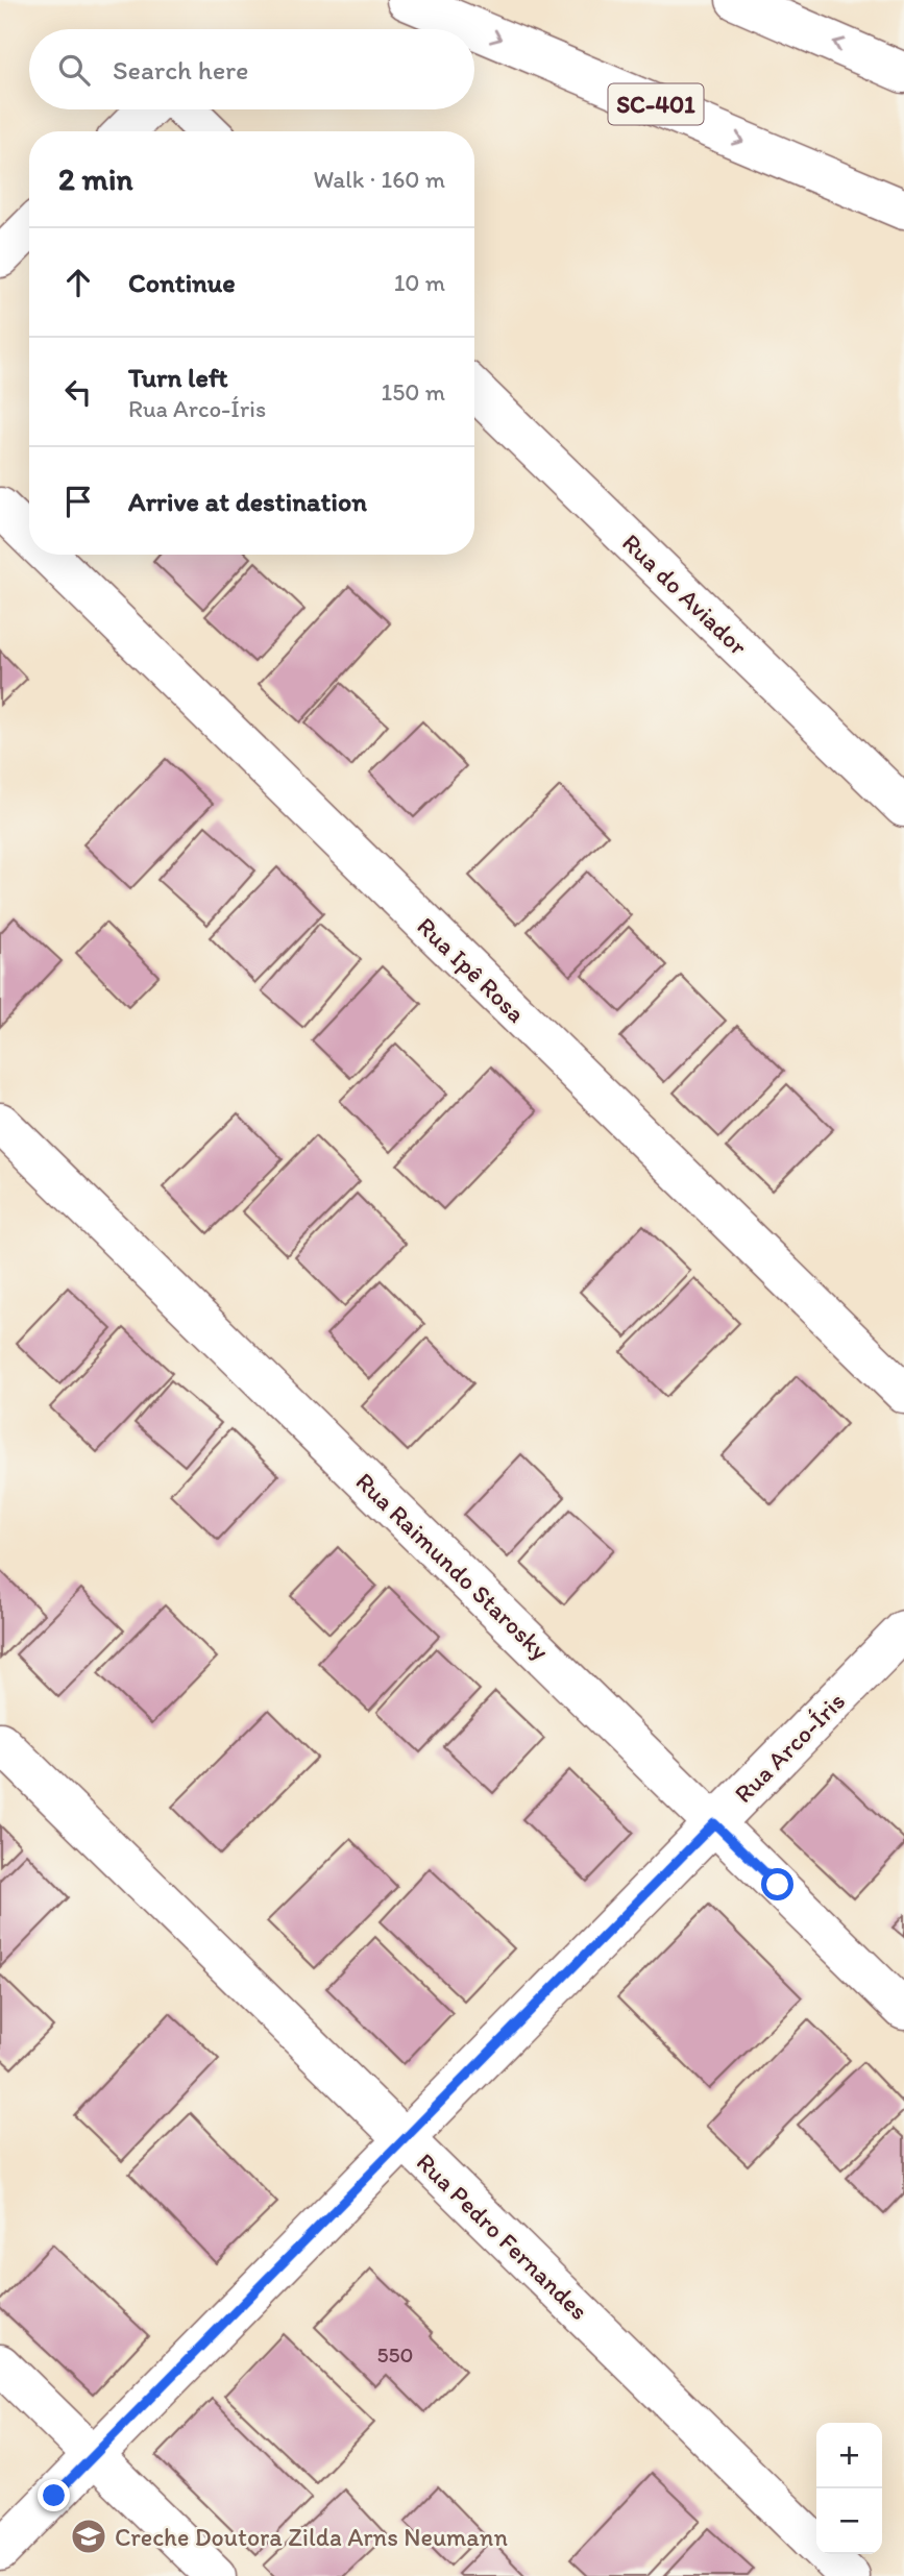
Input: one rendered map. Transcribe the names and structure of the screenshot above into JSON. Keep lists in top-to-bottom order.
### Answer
{
  "streets": {
    "main road": [
      "SC-401",
      "Rua do Aviador",
      "Rua Ipê Rosa",
      "Rua Raimundo Starosky",
      "Rua Arco-Íris",
      "Rua Pedro Fernandes"
    ]
  },
  "crossings": [
    ["Rua Raimundo Starosky", "Rua Arco-Íris"],
    ["Rua Arco-Íris", "Rua Pedro Fernandes"]
  ],
  "places": {
    "school or university": ["Creche Doutora Zilda Arns Neumann"]
  },
  "house_numbers": ["550"],
  "page": {
    "search": "Search here",
    "heading": ["2 min", "Walk · 160 m"],
    "list": [
      ["Continue", "10 m"],
      ["Turn left", "Rua Arco-Íris", "150 m"],
      "Arrive at destination"
    ],
    "map_buttons": ["+", "−"]
  }
}
